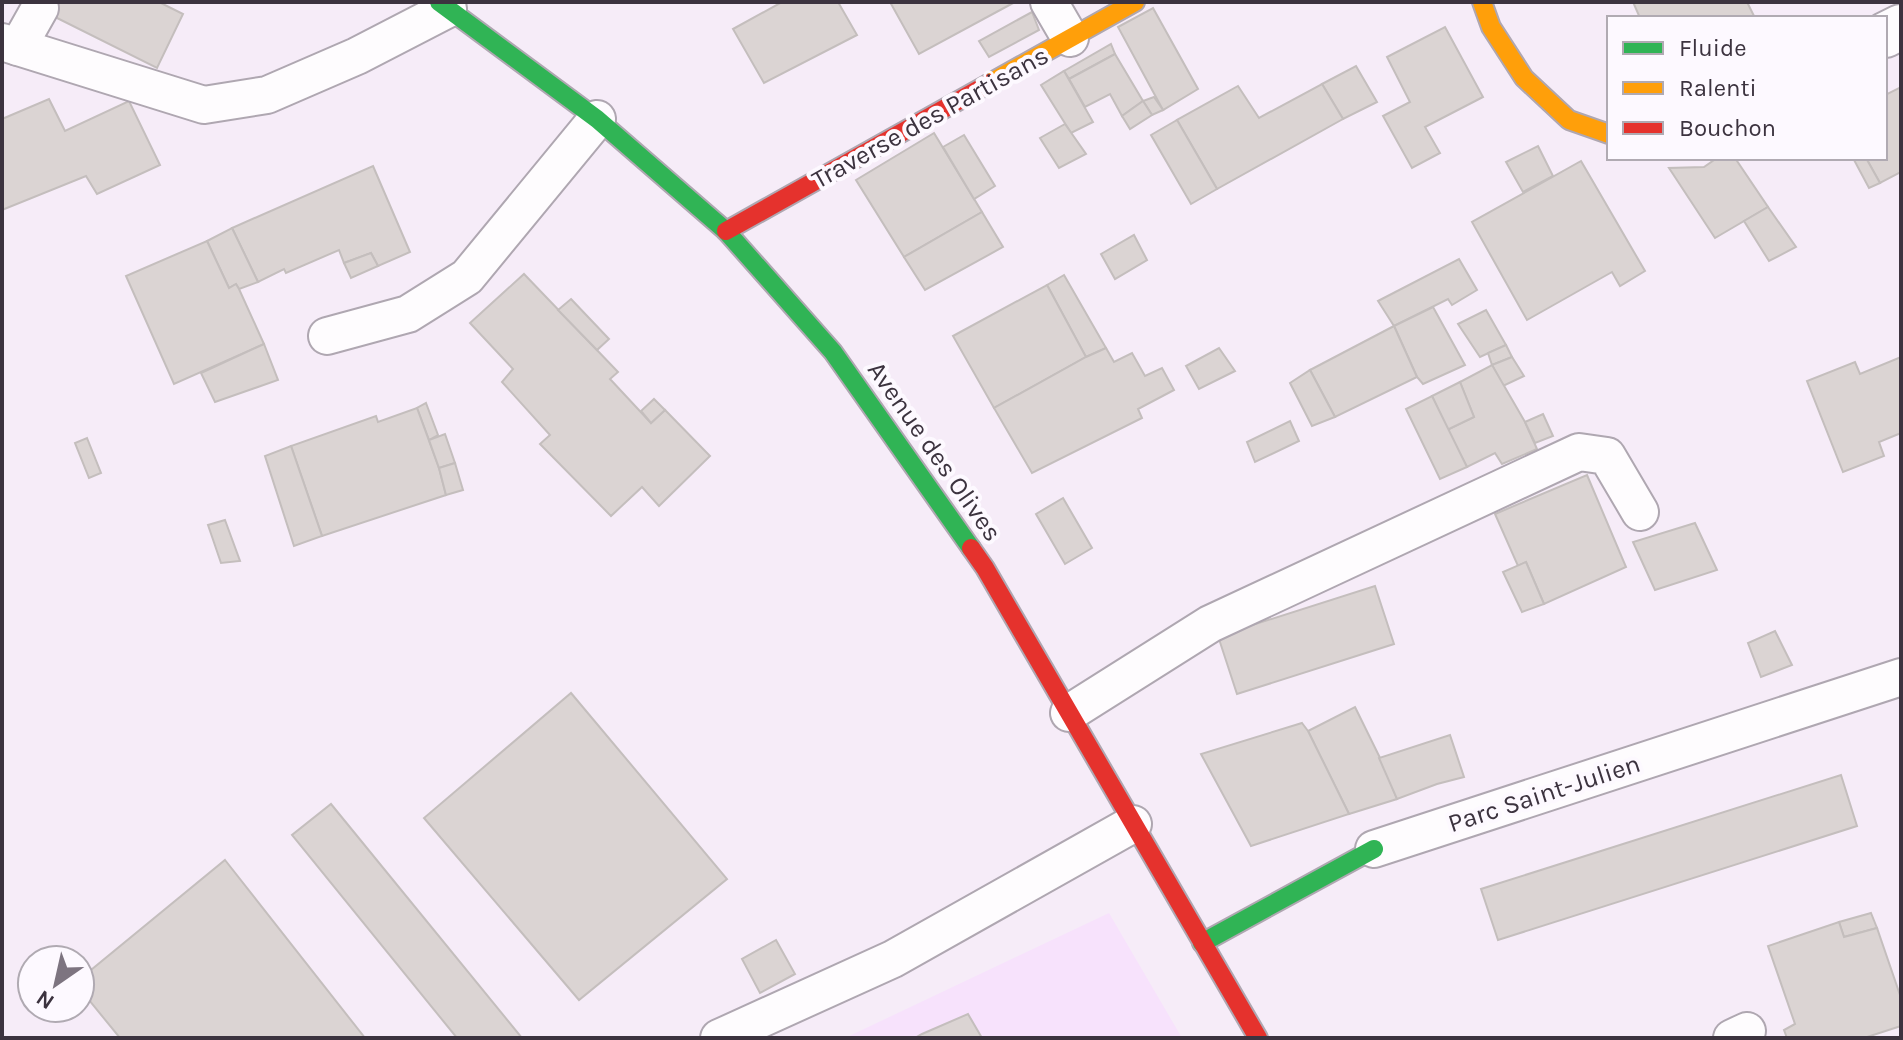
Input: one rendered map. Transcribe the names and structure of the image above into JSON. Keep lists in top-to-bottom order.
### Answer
{
  "streets": {
    "main road": ["Traverse des Partisans", "Avenue des Olives", "Parc Saint-Julien"]
  },
  "crossings": [
    ["Traverse des Partisans", "Avenue des Olives"],
    ["Avenue des Olives", "Parc Saint-Julien"]
  ],
  "legend": ["Fluide", "Ralenti", "Bouchon"],
  "north": "bottom left"
}
